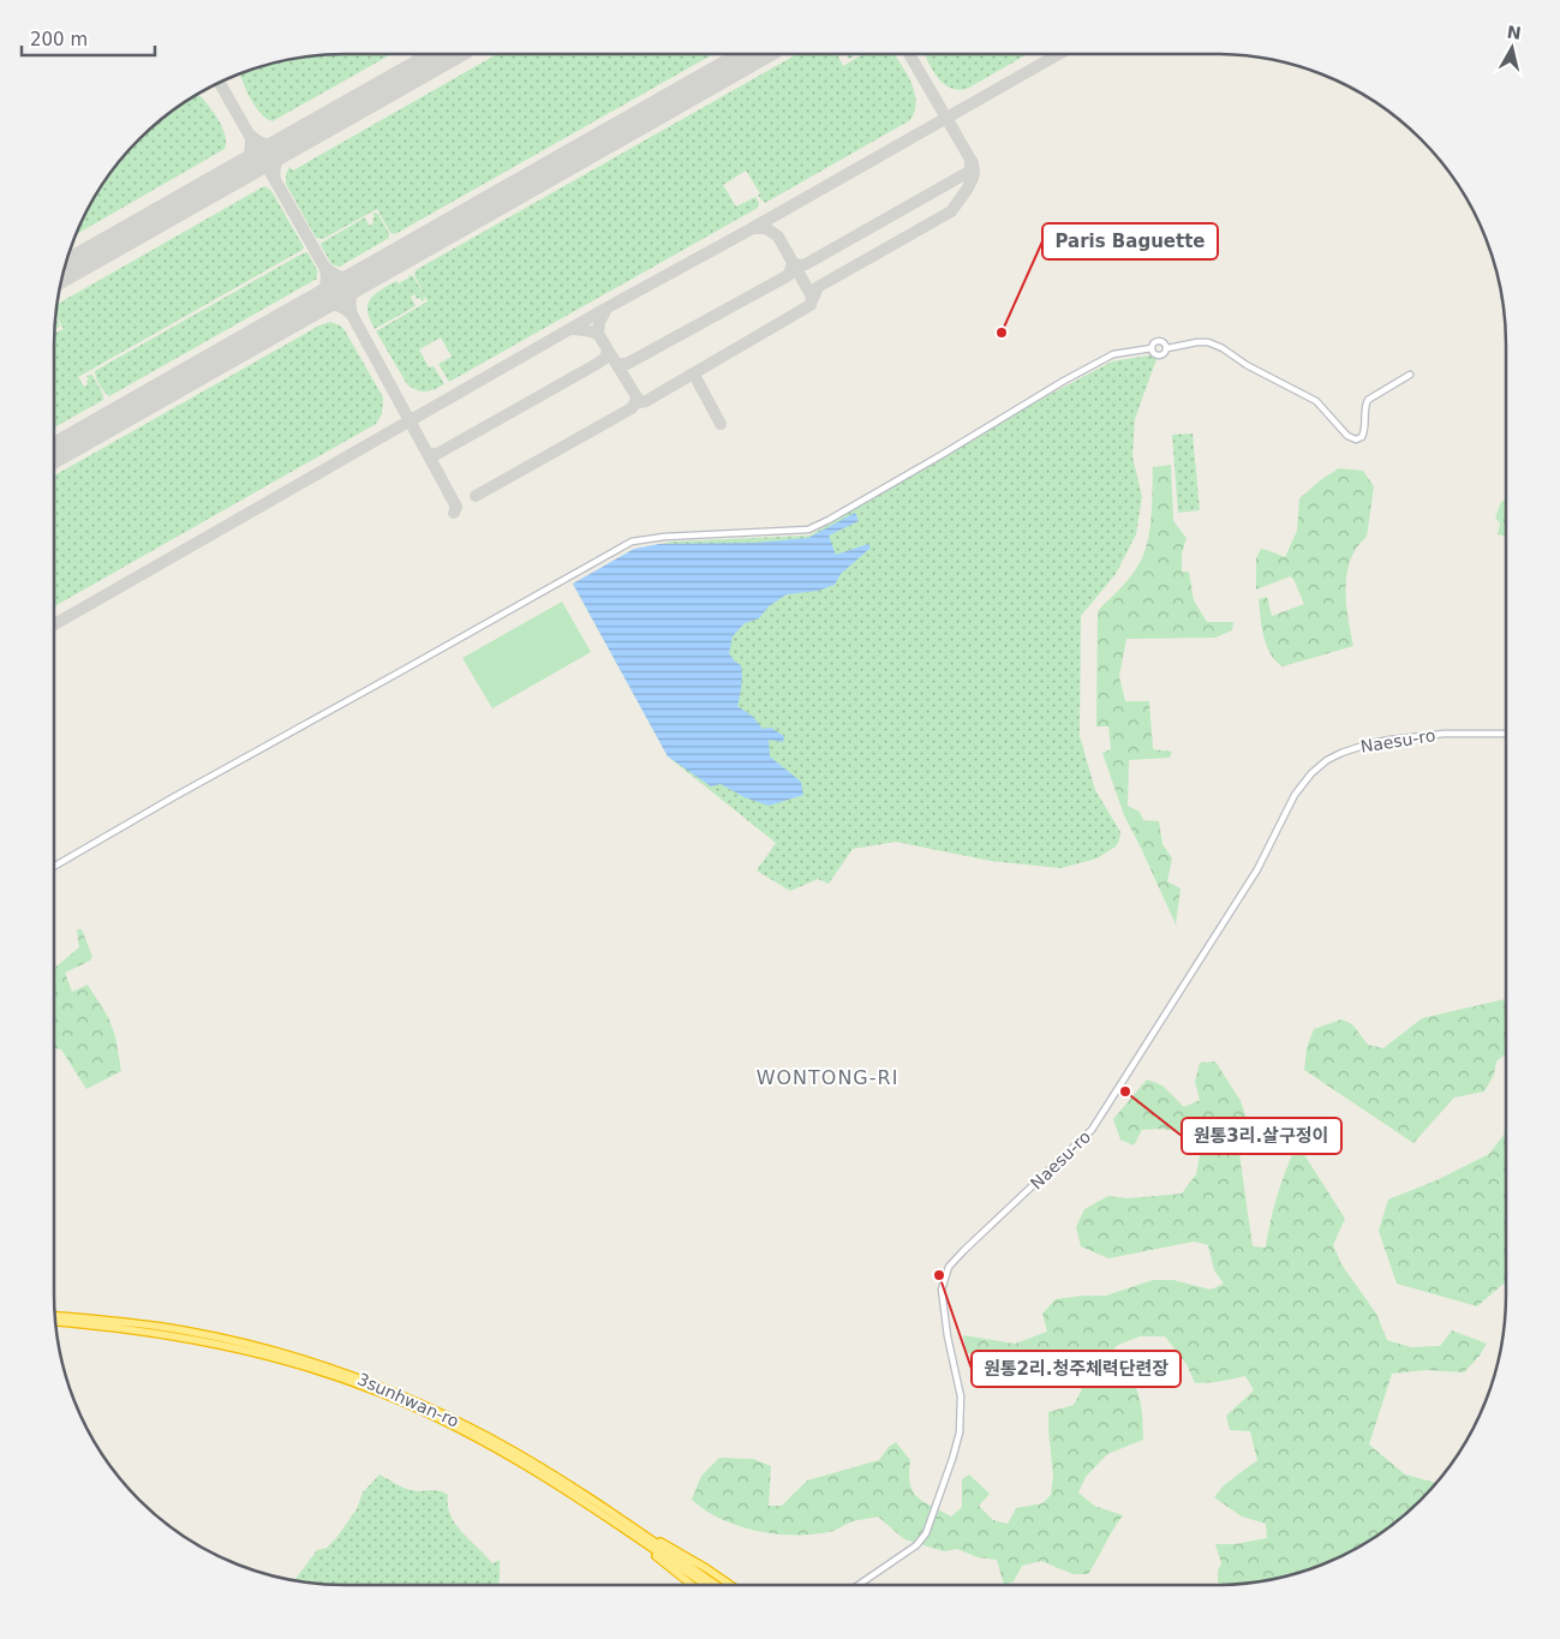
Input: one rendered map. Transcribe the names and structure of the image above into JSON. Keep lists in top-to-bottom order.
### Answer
{
  "streets": {
    "highway": ["3sunhwan-ro"],
    "street": ["Naesu-ro"]
  },
  "districts": ["WONTONG-RI"],
  "places": ["Paris Baguette", "원통3리.살구정이", "원통2리.청주체력단련장"],
  "scale_bar": "200 m",
  "north": "top"
}
